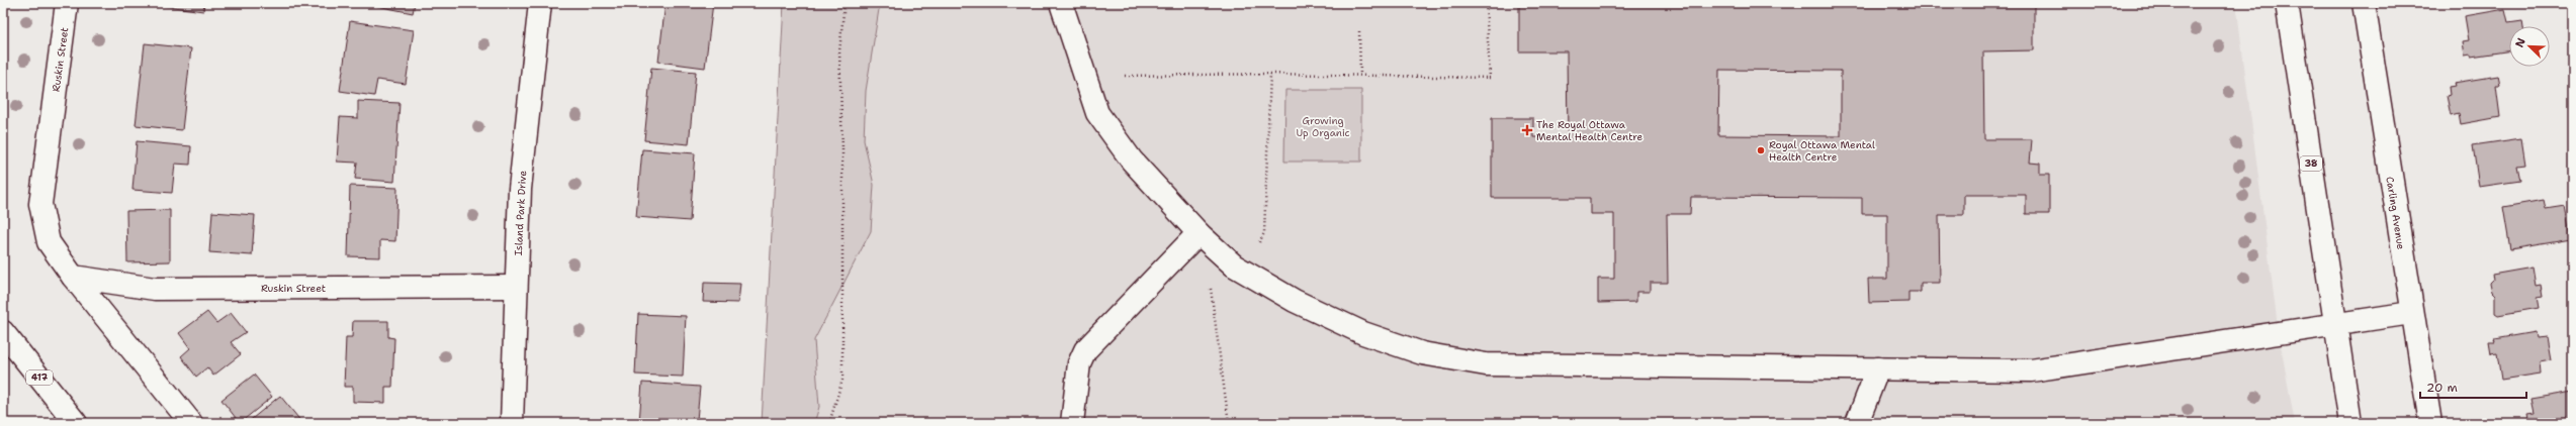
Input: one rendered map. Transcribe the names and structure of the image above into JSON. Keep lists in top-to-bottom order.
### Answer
{
  "streets": {
    "main road": [
      "Ruskin Street",
      "38",
      "Island Park Drive",
      "Carling Avenue",
      "417"
    ]
  },
  "crossings": [
    ["Ruskin Street", "Island Park Drive"]
  ],
  "parks": ["Growing Up Organic"],
  "places": {
    "health": ["The Royal Ottawa Mental Health Centre"],
    "other": ["Royal Ottawa Mental Health Centre"]
  },
  "scale_bar": "20 m",
  "north": "top left"
}
